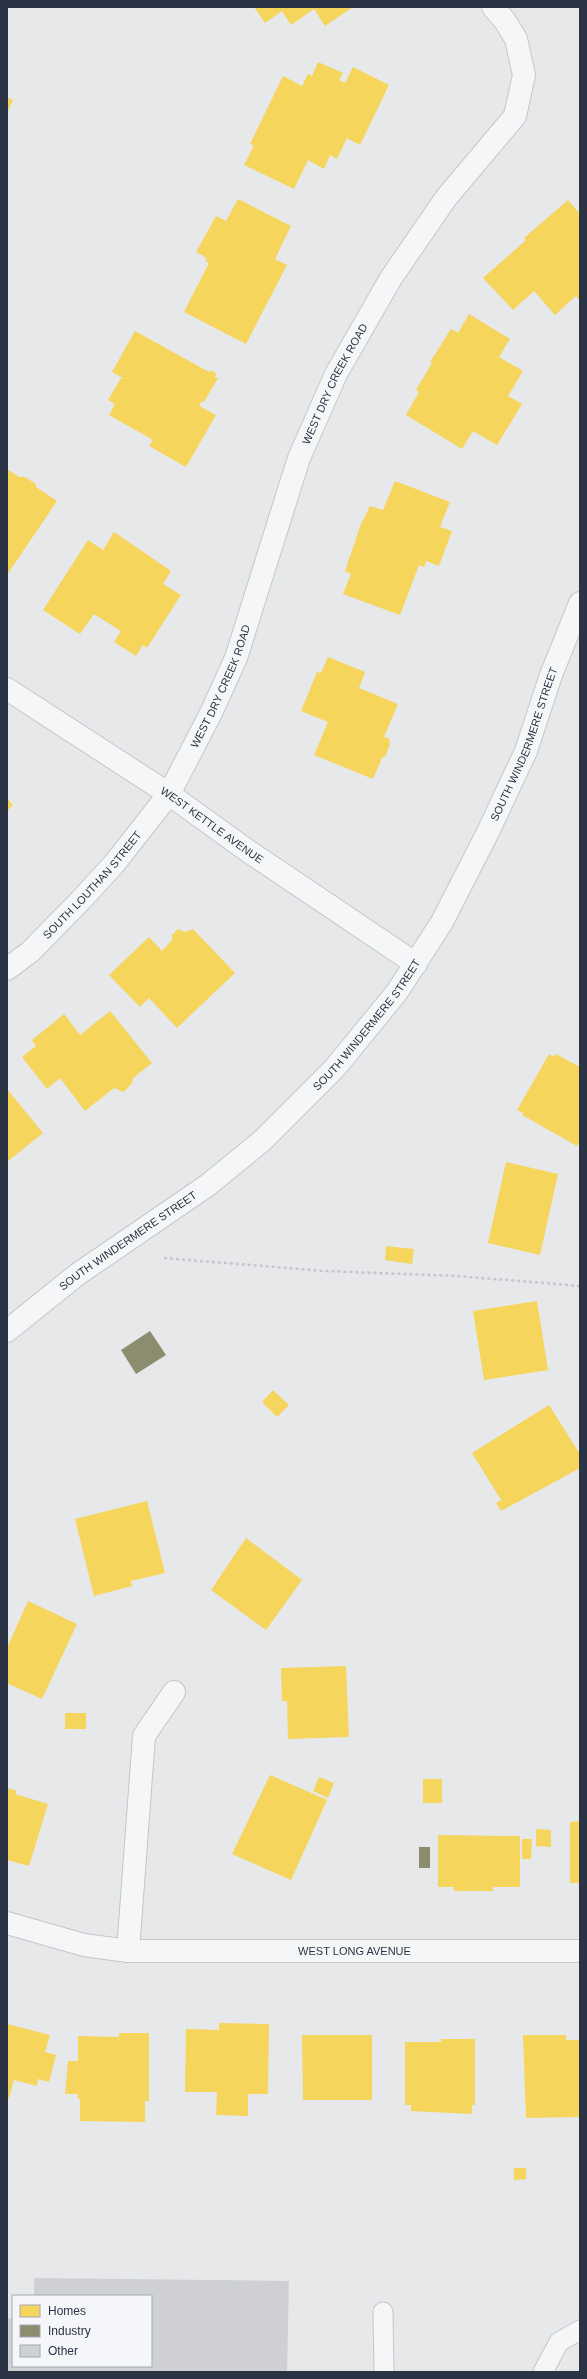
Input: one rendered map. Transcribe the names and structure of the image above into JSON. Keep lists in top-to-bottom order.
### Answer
{
  "streets": {
    "street": [
      "WEST DRY CREEK ROAD",
      "SOUTH WINDERMERE STREET",
      "WEST KETTLE AVENUE",
      "SOUTH LOUTHAN STREET",
      "WEST LONG AVENUE"
    ]
  },
  "crossings": [
    ["WEST DRY CREEK ROAD", "WEST KETTLE AVENUE"],
    ["WEST DRY CREEK ROAD", "SOUTH LOUTHAN STREET"],
    ["SOUTH WINDERMERE STREET", "WEST KETTLE AVENUE"],
    ["WEST KETTLE AVENUE", "SOUTH LOUTHAN STREET"]
  ],
  "legend": ["Homes", "Industry", "Other"]
}
